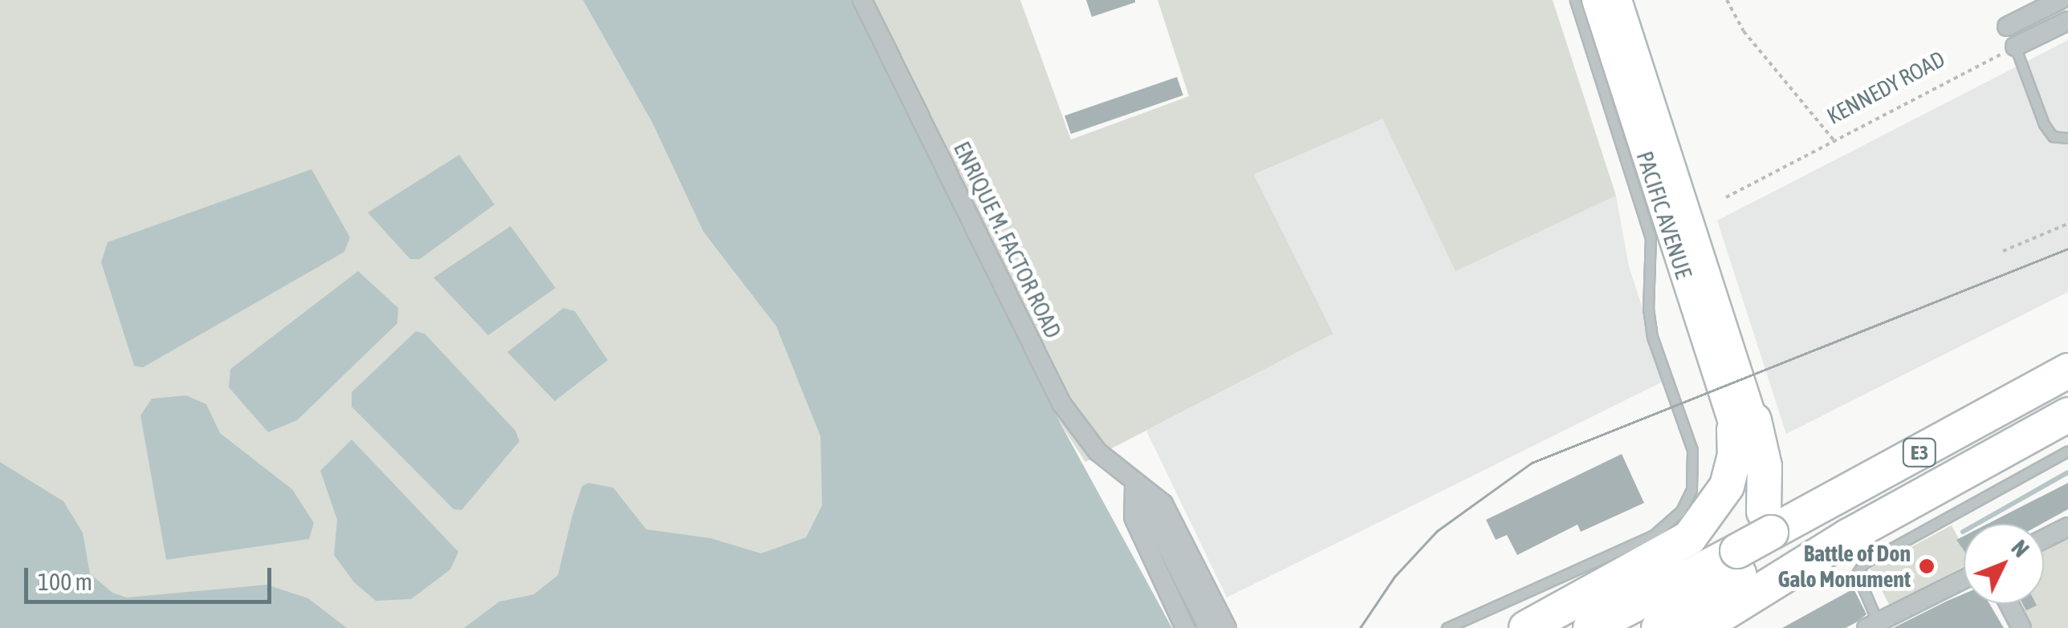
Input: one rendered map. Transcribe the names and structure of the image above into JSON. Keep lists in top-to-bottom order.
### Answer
{
  "streets": {
    "highway": ["E3"],
    "main road": ["PACIFIC AVENUE"],
    "street": ["ENRIQUE M. FACTOR ROAD"],
    "path": ["KENNEDY ROAD"]
  },
  "places": ["Battle of Don Galo Monument"],
  "scale_bar": "100 m",
  "north": "top right"
}
